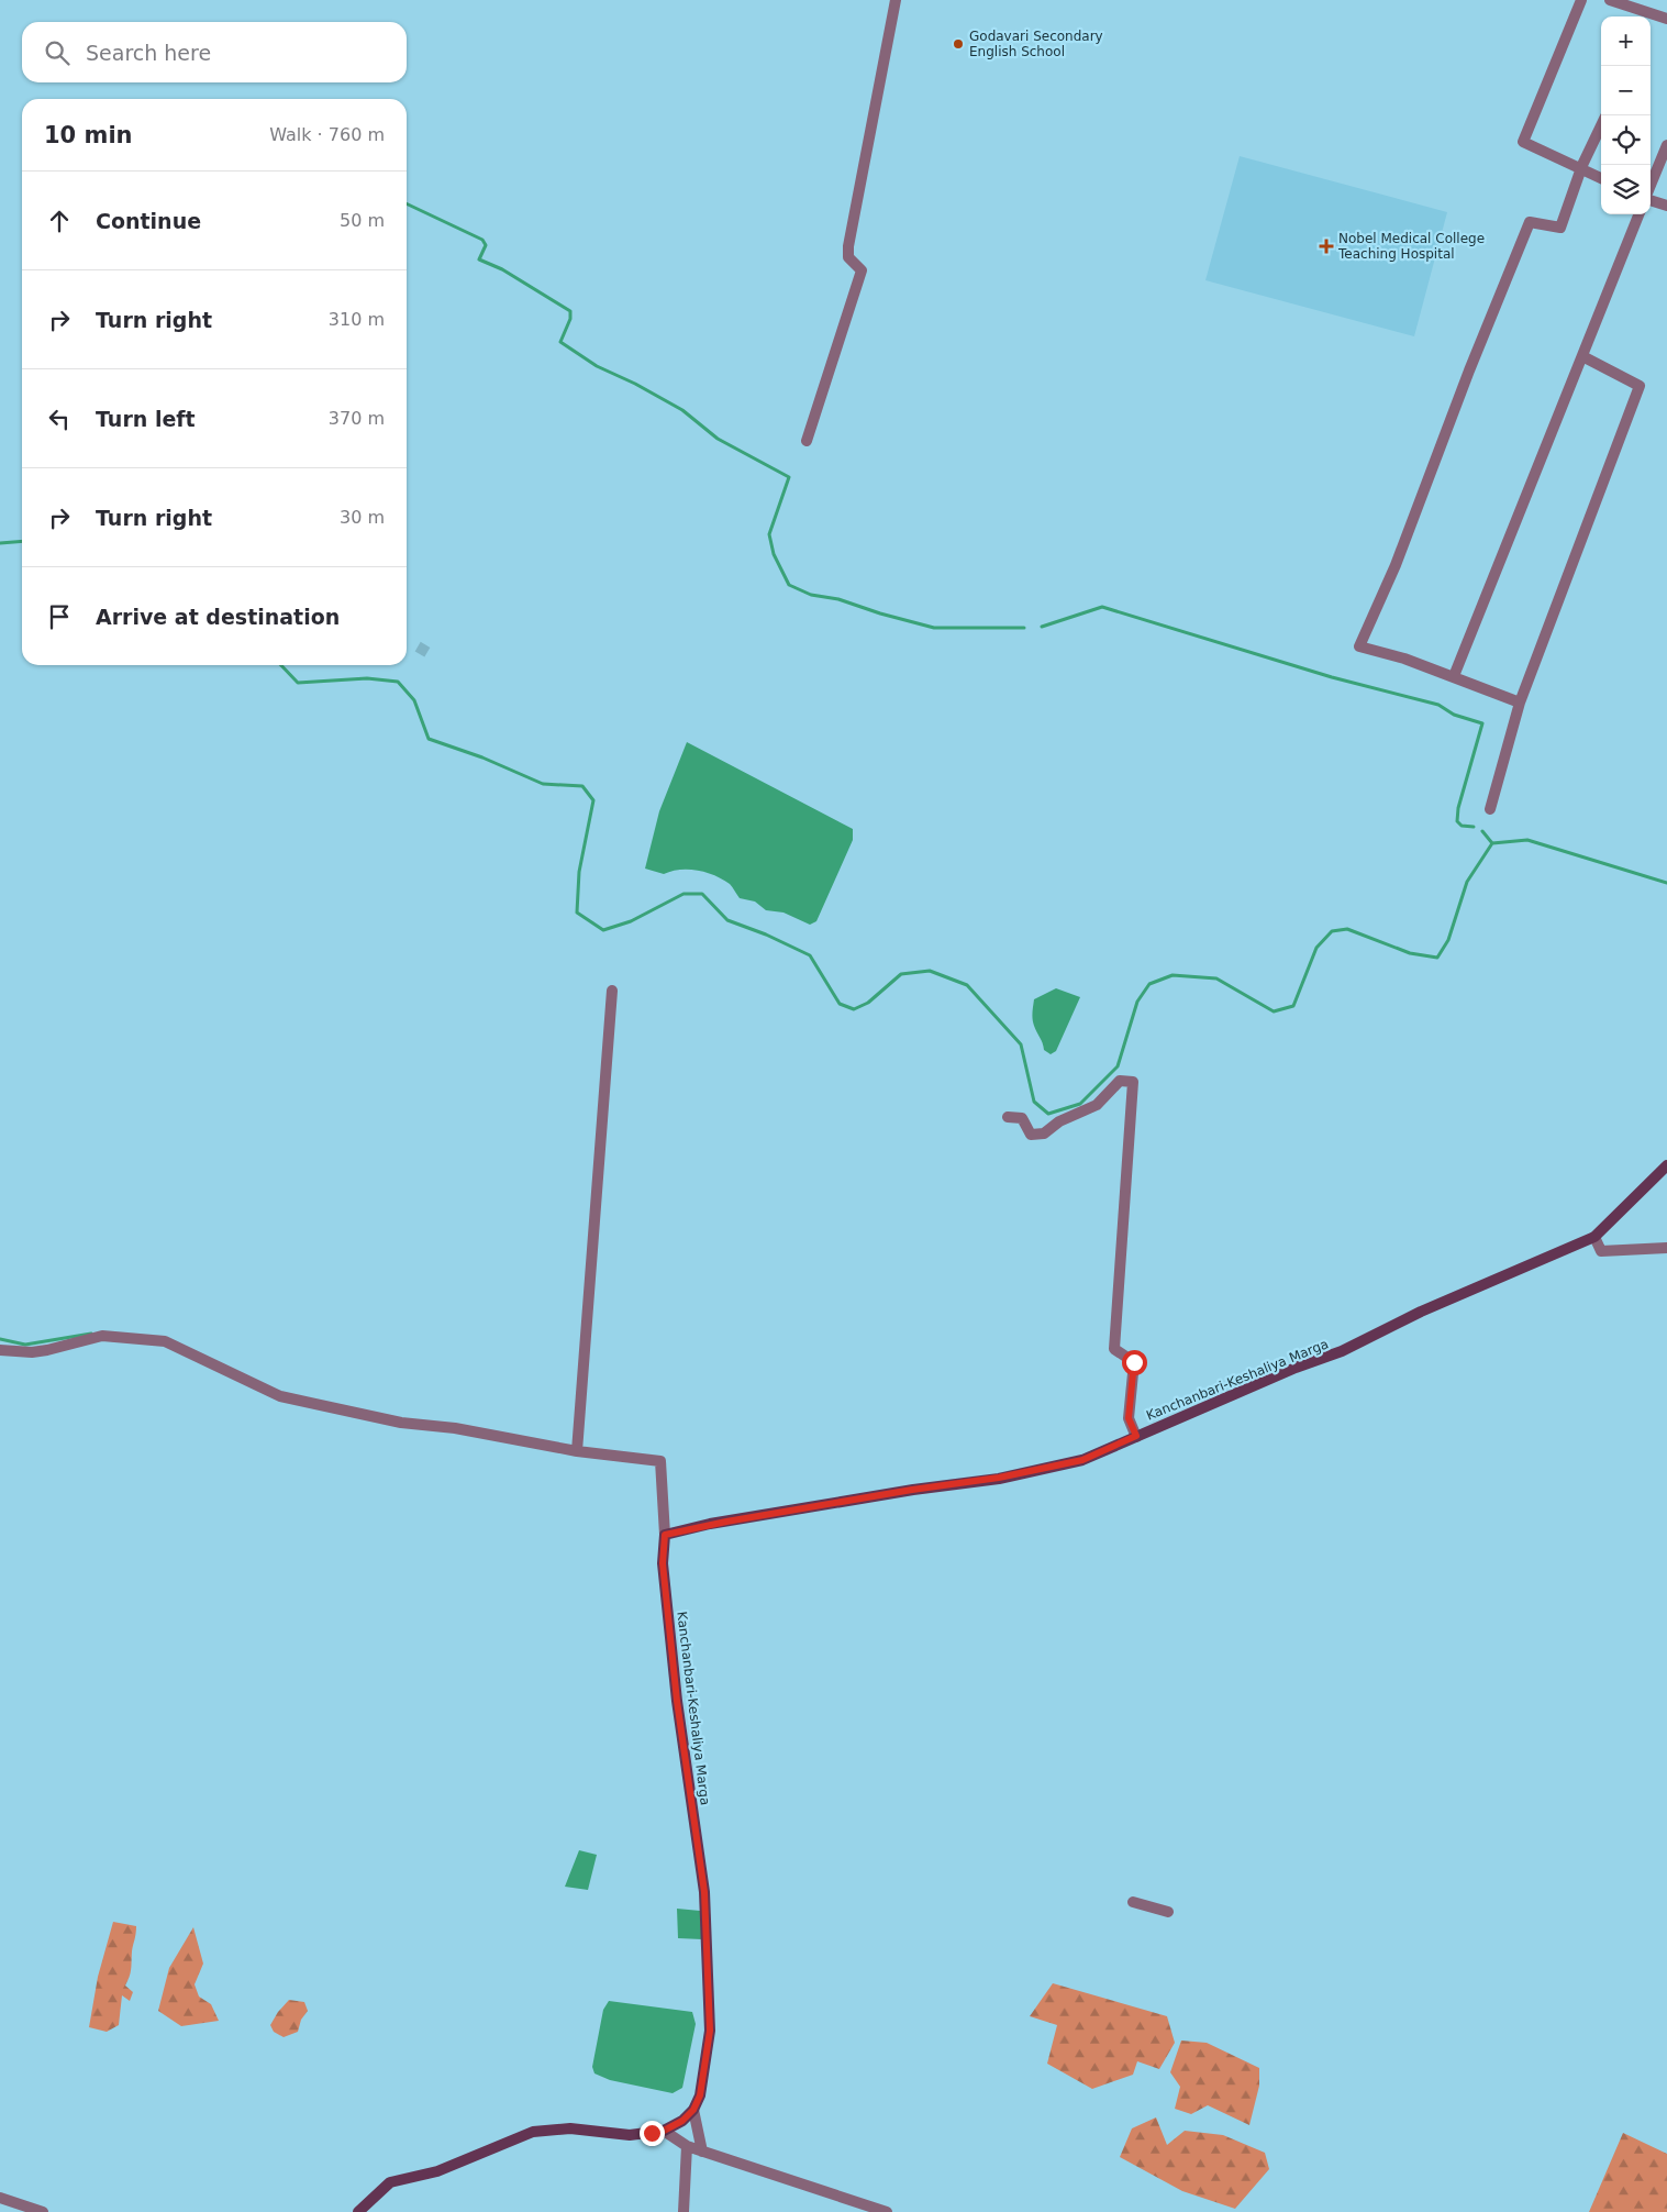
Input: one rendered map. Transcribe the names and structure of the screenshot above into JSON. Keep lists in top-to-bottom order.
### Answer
{
  "streets": {
    "street": ["Kanchanbari-Keshaliya Marga"]
  },
  "places": {
    "other": ["Godavari Secondary English School"],
    "health": ["Nobel Medical College Teaching Hospital"]
  },
  "page": {
    "map_buttons": ["+", "−"],
    "search": "Search here",
    "heading": ["10 min", "Walk · 760 m"],
    "list": [
      ["Continue", "50 m"],
      ["Turn right", "310 m"],
      ["Turn left", "370 m"],
      ["Turn right", "30 m"],
      "Arrive at destination"
    ]
  }
}
